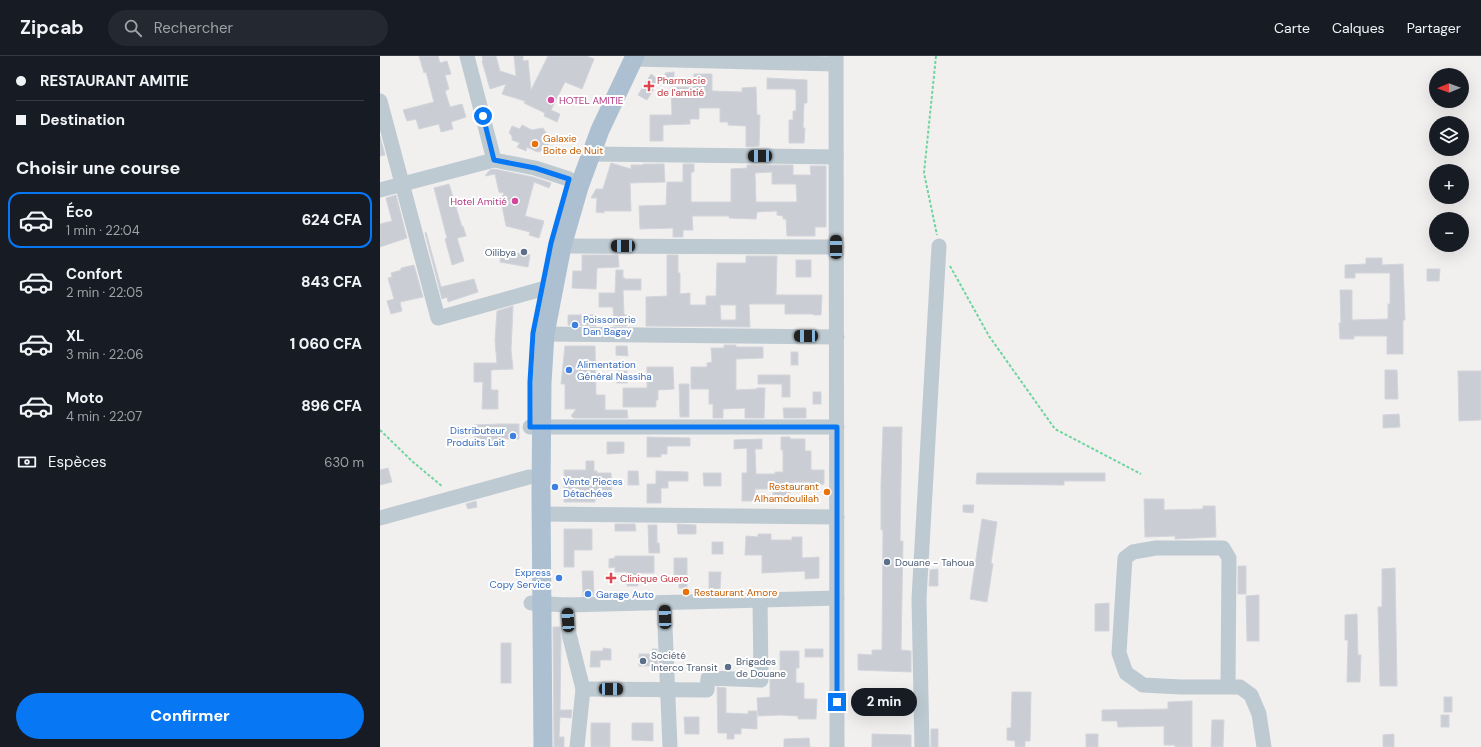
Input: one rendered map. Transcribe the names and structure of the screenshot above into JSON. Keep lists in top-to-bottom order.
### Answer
{
  "places": {
    "health": ["Pharmacie de l'amitié", "Clinique Guero"],
    "other": [
      "HOTEL AMITIE",
      "Galaxie Boite de Nuit",
      "Hotel Amitié",
      "Oilibya",
      "Poissonerie Dan Bagay",
      "Alimentation Général Nassiha",
      "Distributeur Produits Lait",
      "Vente Pieces Détachées",
      "Restaurant Alhamdoulilah",
      "Douane - Tahoua",
      "Express Copy Service",
      "Restaurant Amore",
      "Garage Auto",
      "Société Interco Transit",
      "Brigades de Douane"
    ]
  },
  "north": "left",
  "page": {
    "header": "Zipcab",
    "search": "Rechercher",
    "nav": ["Carte", "Calques", "Partager"],
    "banner": ["RESTAURANT AMITIE", "Destination"],
    "map_buttons": ["+", "−"],
    "heading": "Choisir une course",
    "list": [
      {
        "name": "Éco",
        "note": "1 min · 22:04",
        "value": "624 CFA"
      },
      {
        "name": "Confort",
        "note": "2 min · 22:05",
        "value": "843 CFA"
      },
      {
        "name": "XL",
        "note": "3 min · 22:06",
        "value": "1 060 CFA"
      },
      {
        "name": "Moto",
        "note": "4 min · 22:07",
        "value": "896 CFA"
      }
    ],
    "pay": ["Espèces", "630 m"],
    "buttons": "Confirmer",
    "bubble": "2 min"
  }
}
